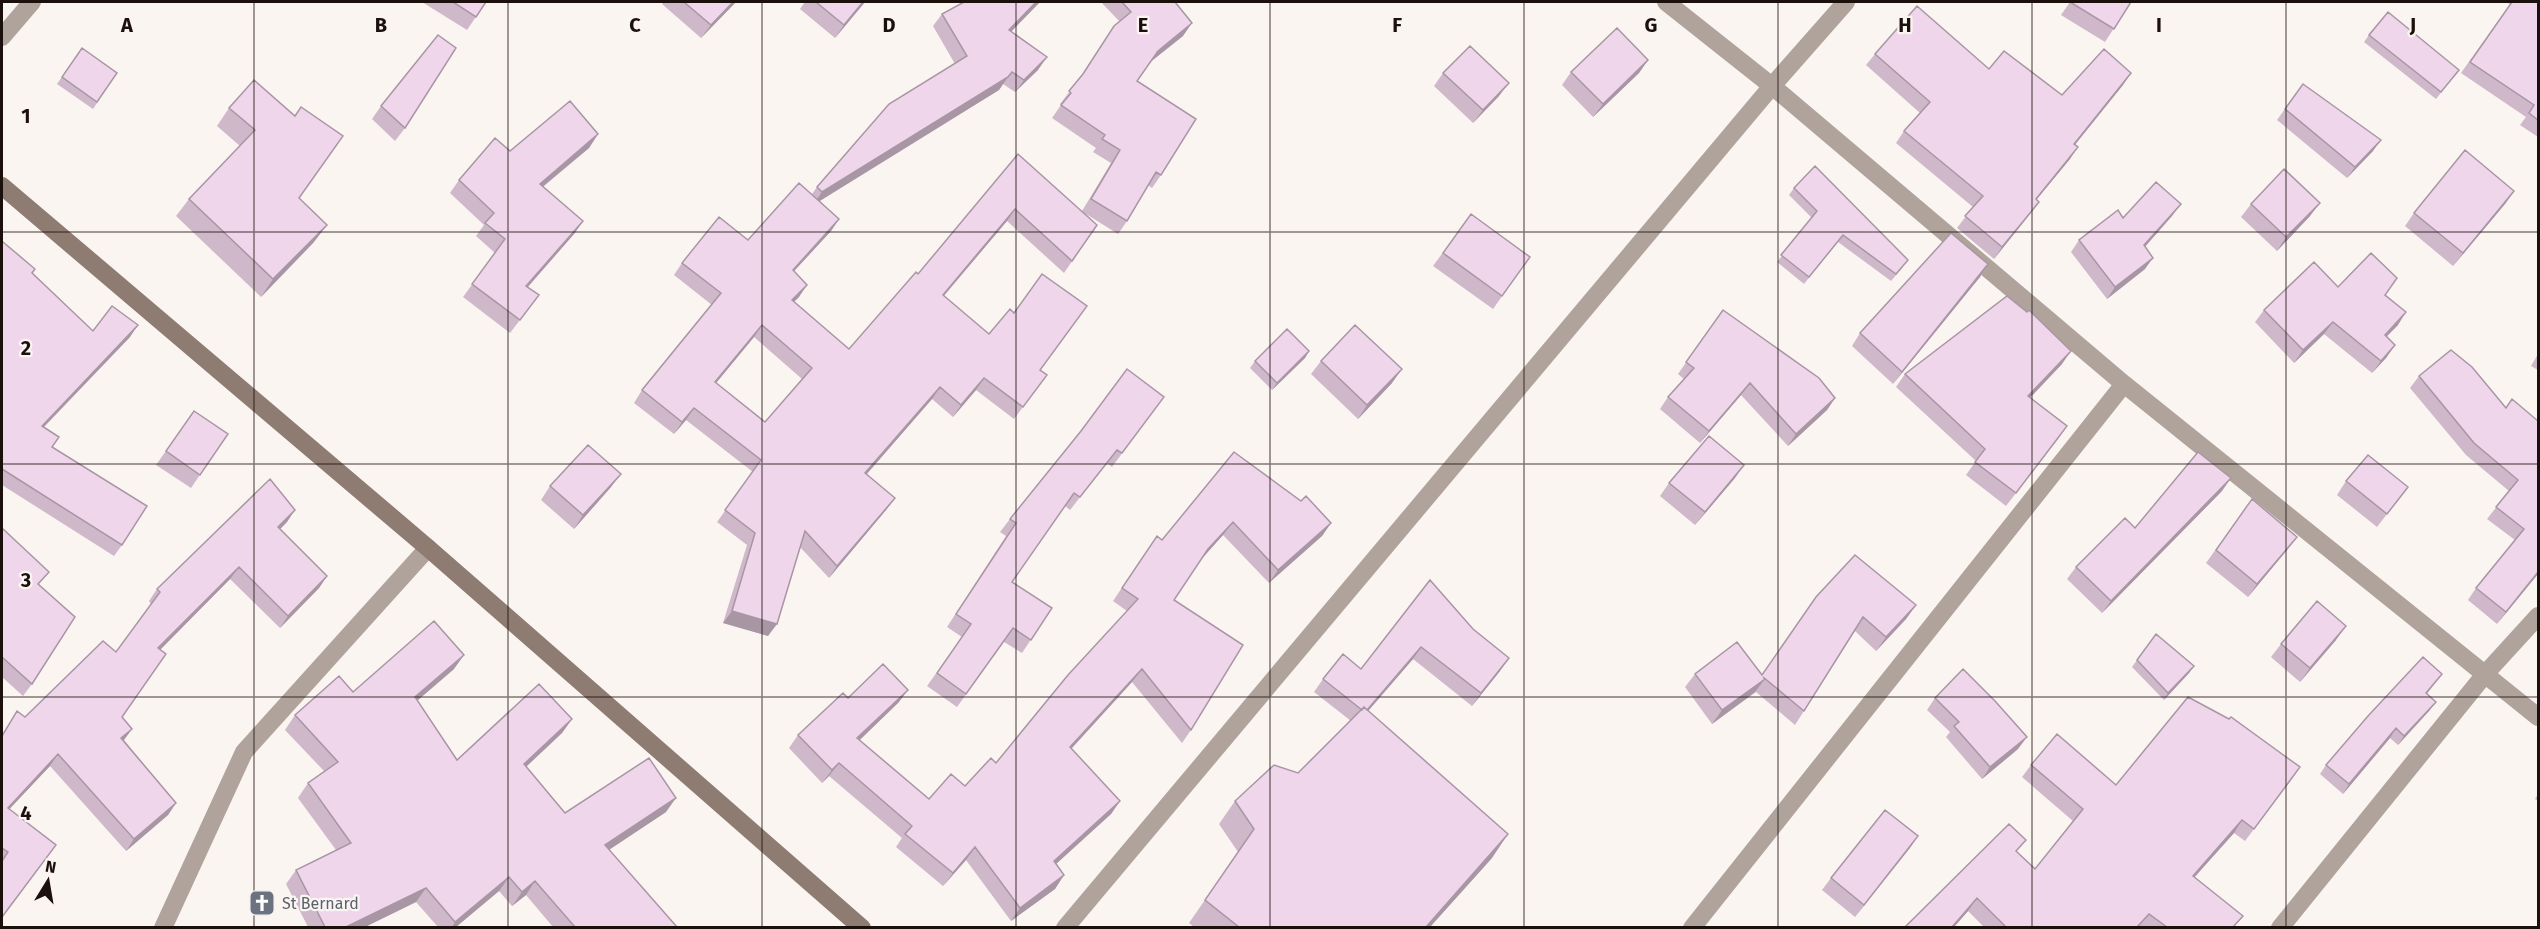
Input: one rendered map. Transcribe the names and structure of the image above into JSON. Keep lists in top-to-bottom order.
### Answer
{
  "places": {
    "church": ["St Bernard"]
  },
  "north": "top",
  "grid": {
    "columns": [
      "A",
      "B",
      "C",
      "D",
      "E",
      "F",
      "G",
      "H",
      "I",
      "J"
    ],
    "rows": [
      "1",
      "2",
      "3",
      "4"
    ]
  }
}
